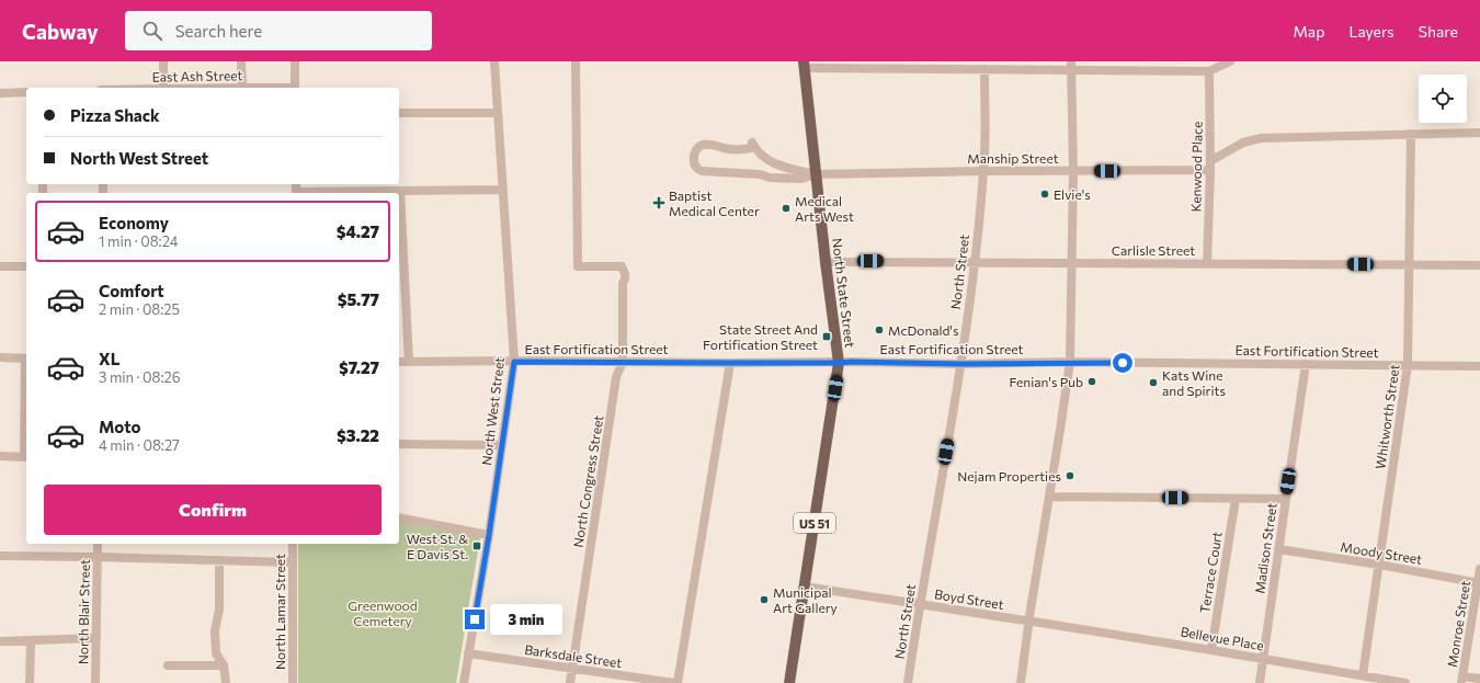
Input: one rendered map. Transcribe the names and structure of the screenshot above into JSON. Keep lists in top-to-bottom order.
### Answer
{
  "streets": {
    "main road": ["North State Street", "US 51"],
    "street": [
      "Manship Street",
      "Kenwood Place",
      "Carlisle Street",
      "North Street",
      "East Fortification Street",
      "North West Street",
      "Whitworth Street",
      "North Congress Street",
      "Madison Street",
      "Moody Street",
      "Terrace Court",
      "Boyd Street",
      "North Blair Street",
      "North Lamar Street",
      "Monroe Street",
      "Bellevue Place",
      "Barksdale Street"
    ]
  },
  "crossings": [
    ["Manship Street", "Kenwood Place"],
    ["Manship Street", "North Street"],
    ["Manship Street", "North State Street"],
    ["Manship Street", "Whitworth Street"],
    ["Kenwood Place", "Carlisle Street"],
    ["Carlisle Street", "North Street"],
    ["Carlisle Street", "North State Street"],
    ["Carlisle Street", "Whitworth Street"],
    ["North Street", "East Fortification Street"],
    ["North Street", "Boyd Street"],
    ["North State Street", "East Fortification Street"],
    ["North State Street", "Boyd Street"],
    ["East Fortification Street", "North West Street"],
    ["East Fortification Street", "Whitworth Street"],
    ["East Fortification Street", "North Congress Street"],
    ["East Fortification Street", "Madison Street"],
    ["North West Street", "Barksdale Street"],
    ["Whitworth Street", "Moody Street"],
    ["Whitworth Street", "Bellevue Place"],
    ["North Congress Street", "Barksdale Street"],
    ["Madison Street", "Moody Street"],
    ["Madison Street", "Bellevue Place"],
    ["Moody Street", "Monroe Street"],
    ["Terrace Court", "Bellevue Place"],
    ["Boyd Street", "Bellevue Place"]
  ],
  "parks": ["Greenwood Cemetery"],
  "places": {
    "other": [
      "Elvie's",
      "Medical Arts West",
      "McDonald's",
      "Fenian's Pub",
      "Kats Wine and Spirits",
      "Nejam Properties",
      "Municipal Art Gallery"
    ],
    "health": ["Baptist Medical Center"],
    "transit": ["State Street And Fortification Street", "West St. & E Davis St."]
  },
  "page": {
    "header": "Cabway",
    "search": "Search here",
    "nav": ["Map", "Layers", "Share"],
    "banner": ["Pizza Shack", "North West Street"],
    "list": [
      {
        "name": "Economy",
        "note": "1 min · 08:24",
        "value": "$4.27"
      },
      {
        "name": "Comfort",
        "note": "2 min · 08:25",
        "value": "$5.77"
      },
      {
        "name": "XL",
        "note": "3 min · 08:26",
        "value": "$7.27"
      },
      {
        "name": "Moto",
        "note": "4 min · 08:27",
        "value": "$3.22"
      }
    ],
    "buttons": "Confirm",
    "bubble": "3 min"
  }
}
